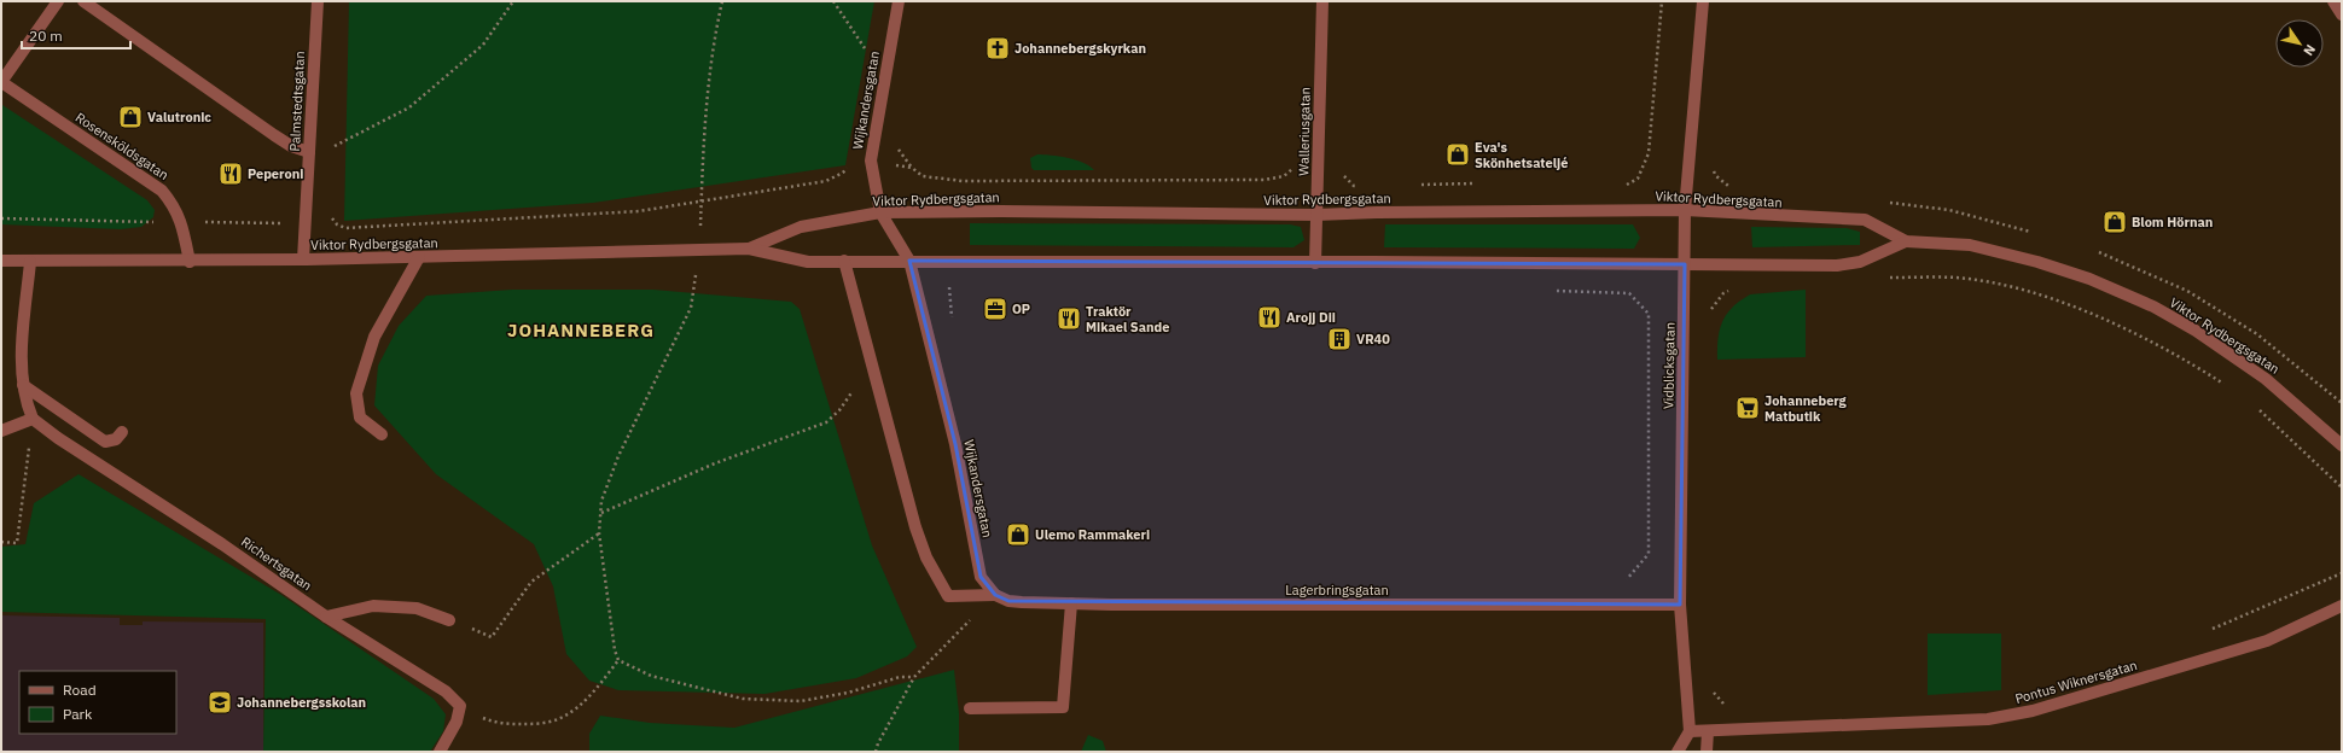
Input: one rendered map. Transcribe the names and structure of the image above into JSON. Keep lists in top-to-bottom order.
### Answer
{
  "streets": {
    "street": [
      "Wijkandersgatan",
      "Palmstedtsgatan",
      "Walleriusgatan",
      "Rosensköldsgatan",
      "Viktor Rydbergsgatan",
      "Vidblicksgatan",
      "Richertsgatan",
      "Lagerbringsgatan",
      "Pontus Wiknersgatan"
    ]
  },
  "crossings": [
    ["Wijkandersgatan", "Viktor Rydbergsgatan"],
    ["Wijkandersgatan", "Lagerbringsgatan"],
    ["Palmstedtsgatan", "Viktor Rydbergsgatan"],
    ["Walleriusgatan", "Viktor Rydbergsgatan"],
    ["Rosensköldsgatan", "Viktor Rydbergsgatan"],
    ["Viktor Rydbergsgatan", "Vidblicksgatan"],
    ["Vidblicksgatan", "Lagerbringsgatan"],
    ["Vidblicksgatan", "Pontus Wiknersgatan"]
  ],
  "districts": ["JOHANNEBERG"],
  "places": {
    "church": ["Johannebergskyrkan"],
    "shop": [
      "Valutronic",
      "Eva's Skönhetsateljé",
      "Blom Hörnan",
      "Ulemo Rammakeri"
    ],
    "restaurant": ["Peperoni", "Arojj Dii", "Traktör Mikael Sande"],
    "office": ["OP"],
    "building": ["VR40"],
    "supermarket": ["Johanneberg Matbutik"],
    "school or university": ["Johannebergsskolan"]
  },
  "legend": ["Road", "Park"],
  "scale_bar": "20 m",
  "north": "bottom right"
}
